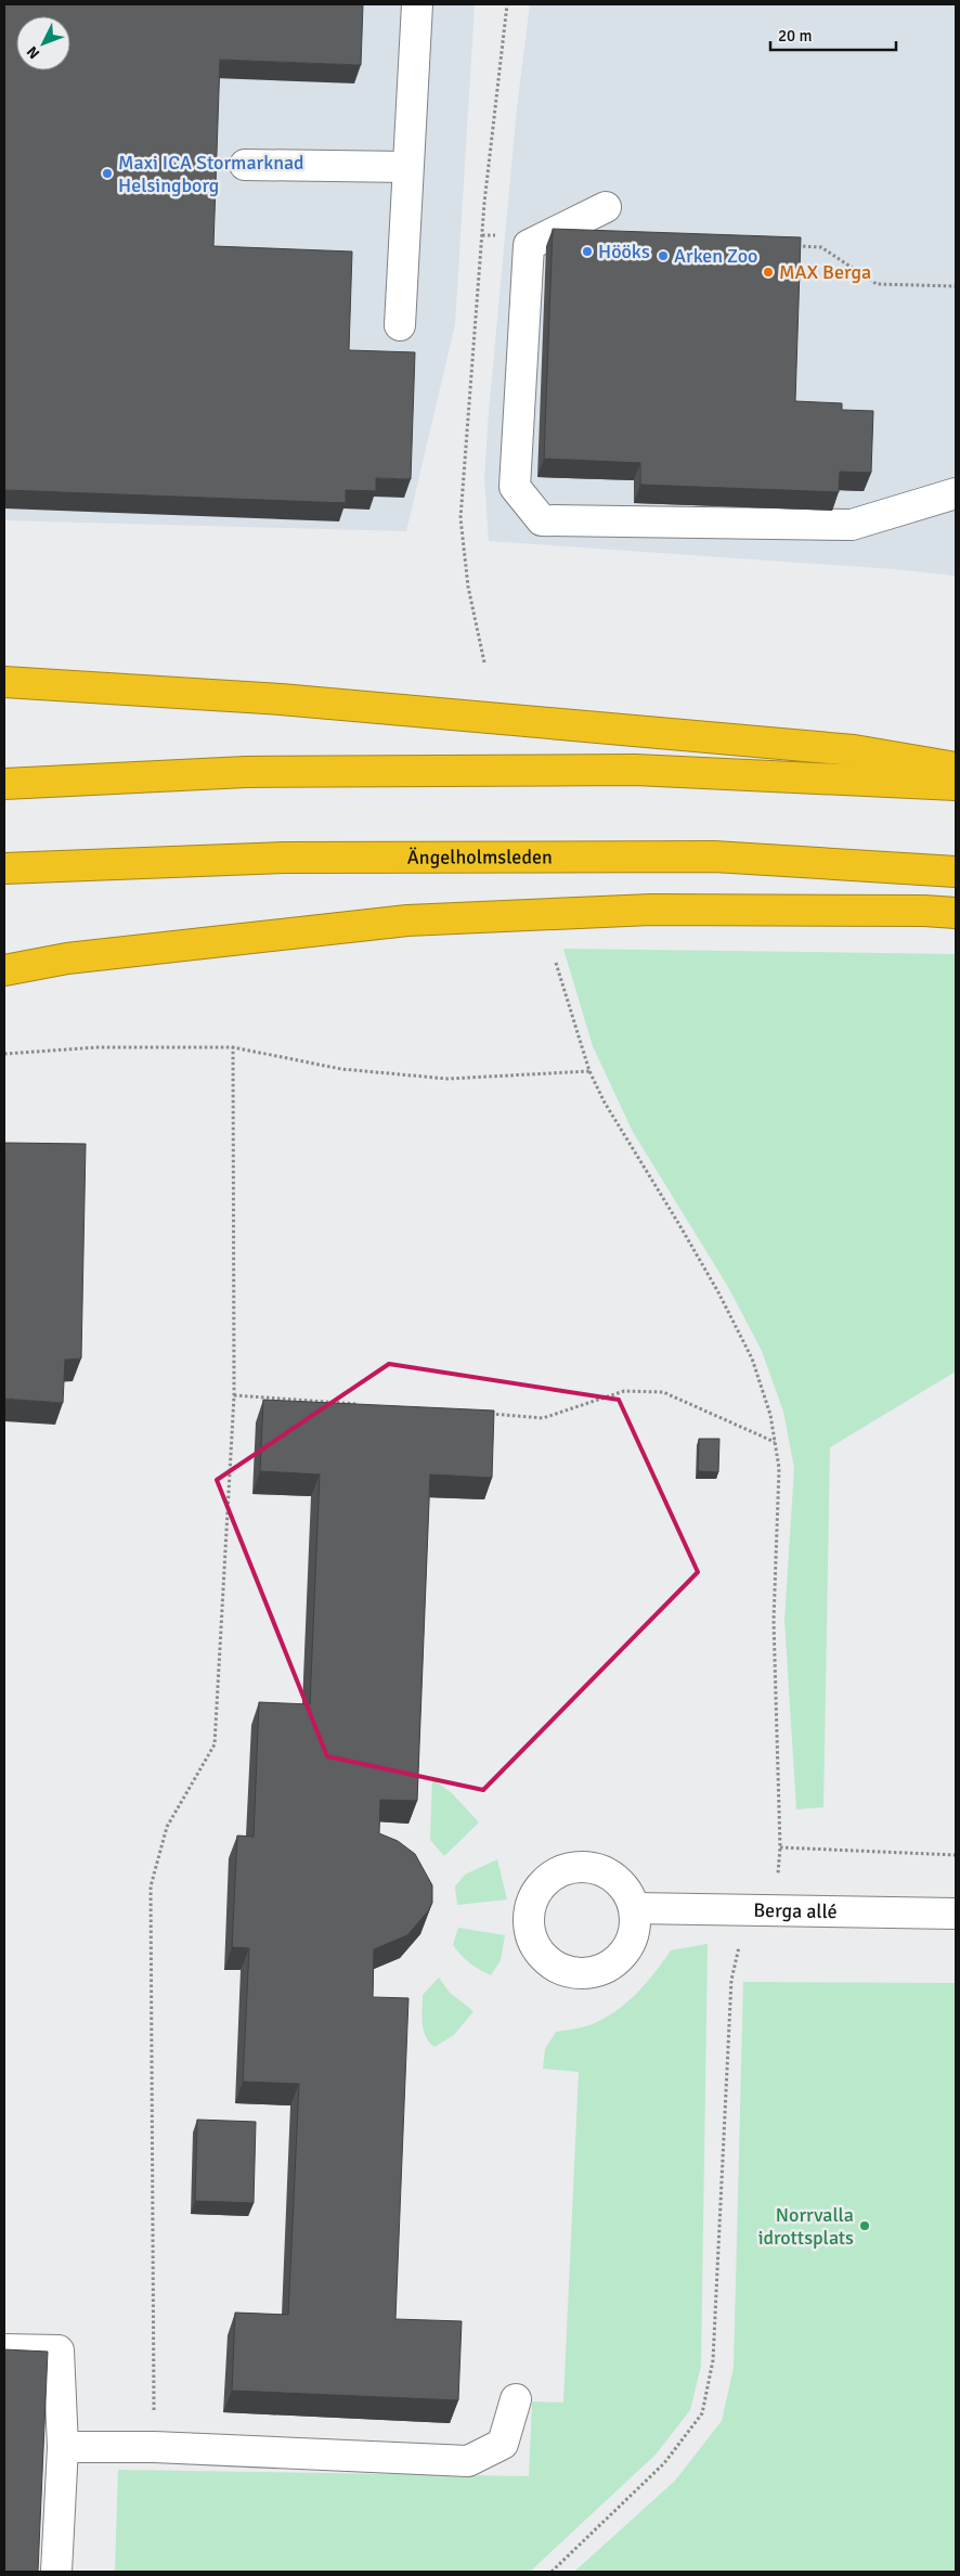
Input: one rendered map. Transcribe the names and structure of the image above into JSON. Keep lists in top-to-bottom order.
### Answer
{
  "streets": {
    "highway": ["Ängelholmsleden"],
    "street": ["Berga allé"]
  },
  "places": [
    "Maxi ICA Stormarknad Helsingborg",
    "Hööks",
    "Arken Zoo",
    "MAX Berga",
    "Norrvalla idrottsplats"
  ],
  "scale_bar": "20 m",
  "north": "bottom left"
}
